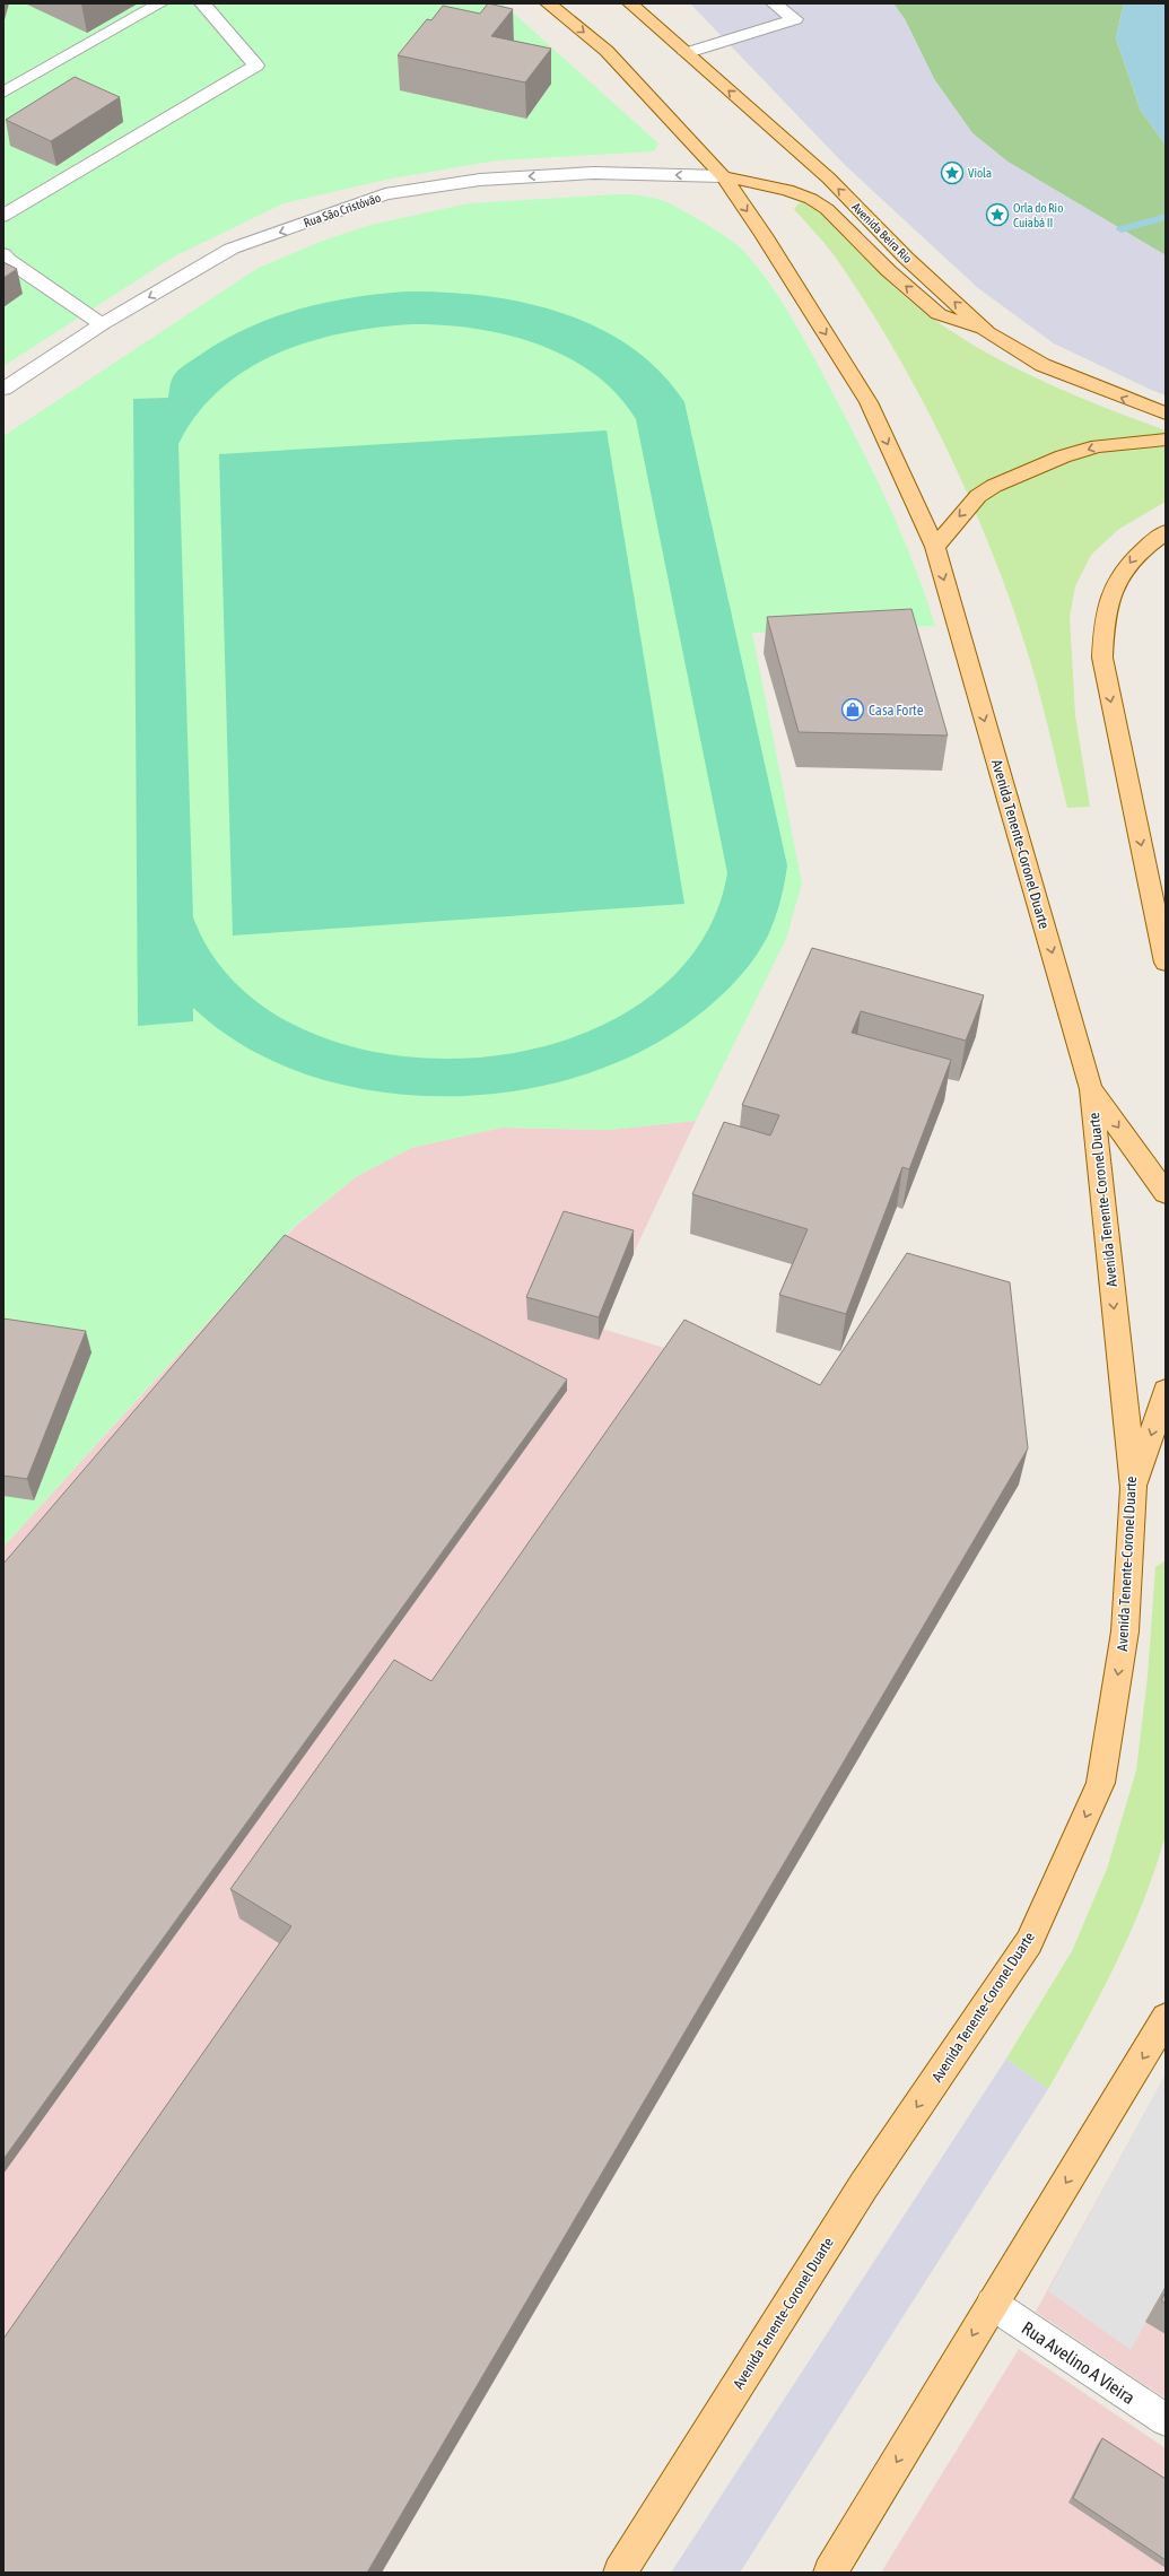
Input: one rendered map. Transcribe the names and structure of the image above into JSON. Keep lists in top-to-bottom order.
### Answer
{
  "streets": {
    "main road": ["Avenida Beira Rio", "Avenida Tenente-Coronel Duarte"],
    "street": ["Rua São Cristóvão", "Rua Avelino A Vieira"]
  },
  "crossings": [
    ["Rua São Cristóvão", "Avenida Tenente-Coronel Duarte"]
  ],
  "one_way": ["Rua São Cristóvão", "Avenida Tenente-Coronel Duarte"],
  "places": {
    "place": ["Viola", "Orla do Rio Cuiabá II"],
    "shop": ["Casa Forte"]
  }
}
